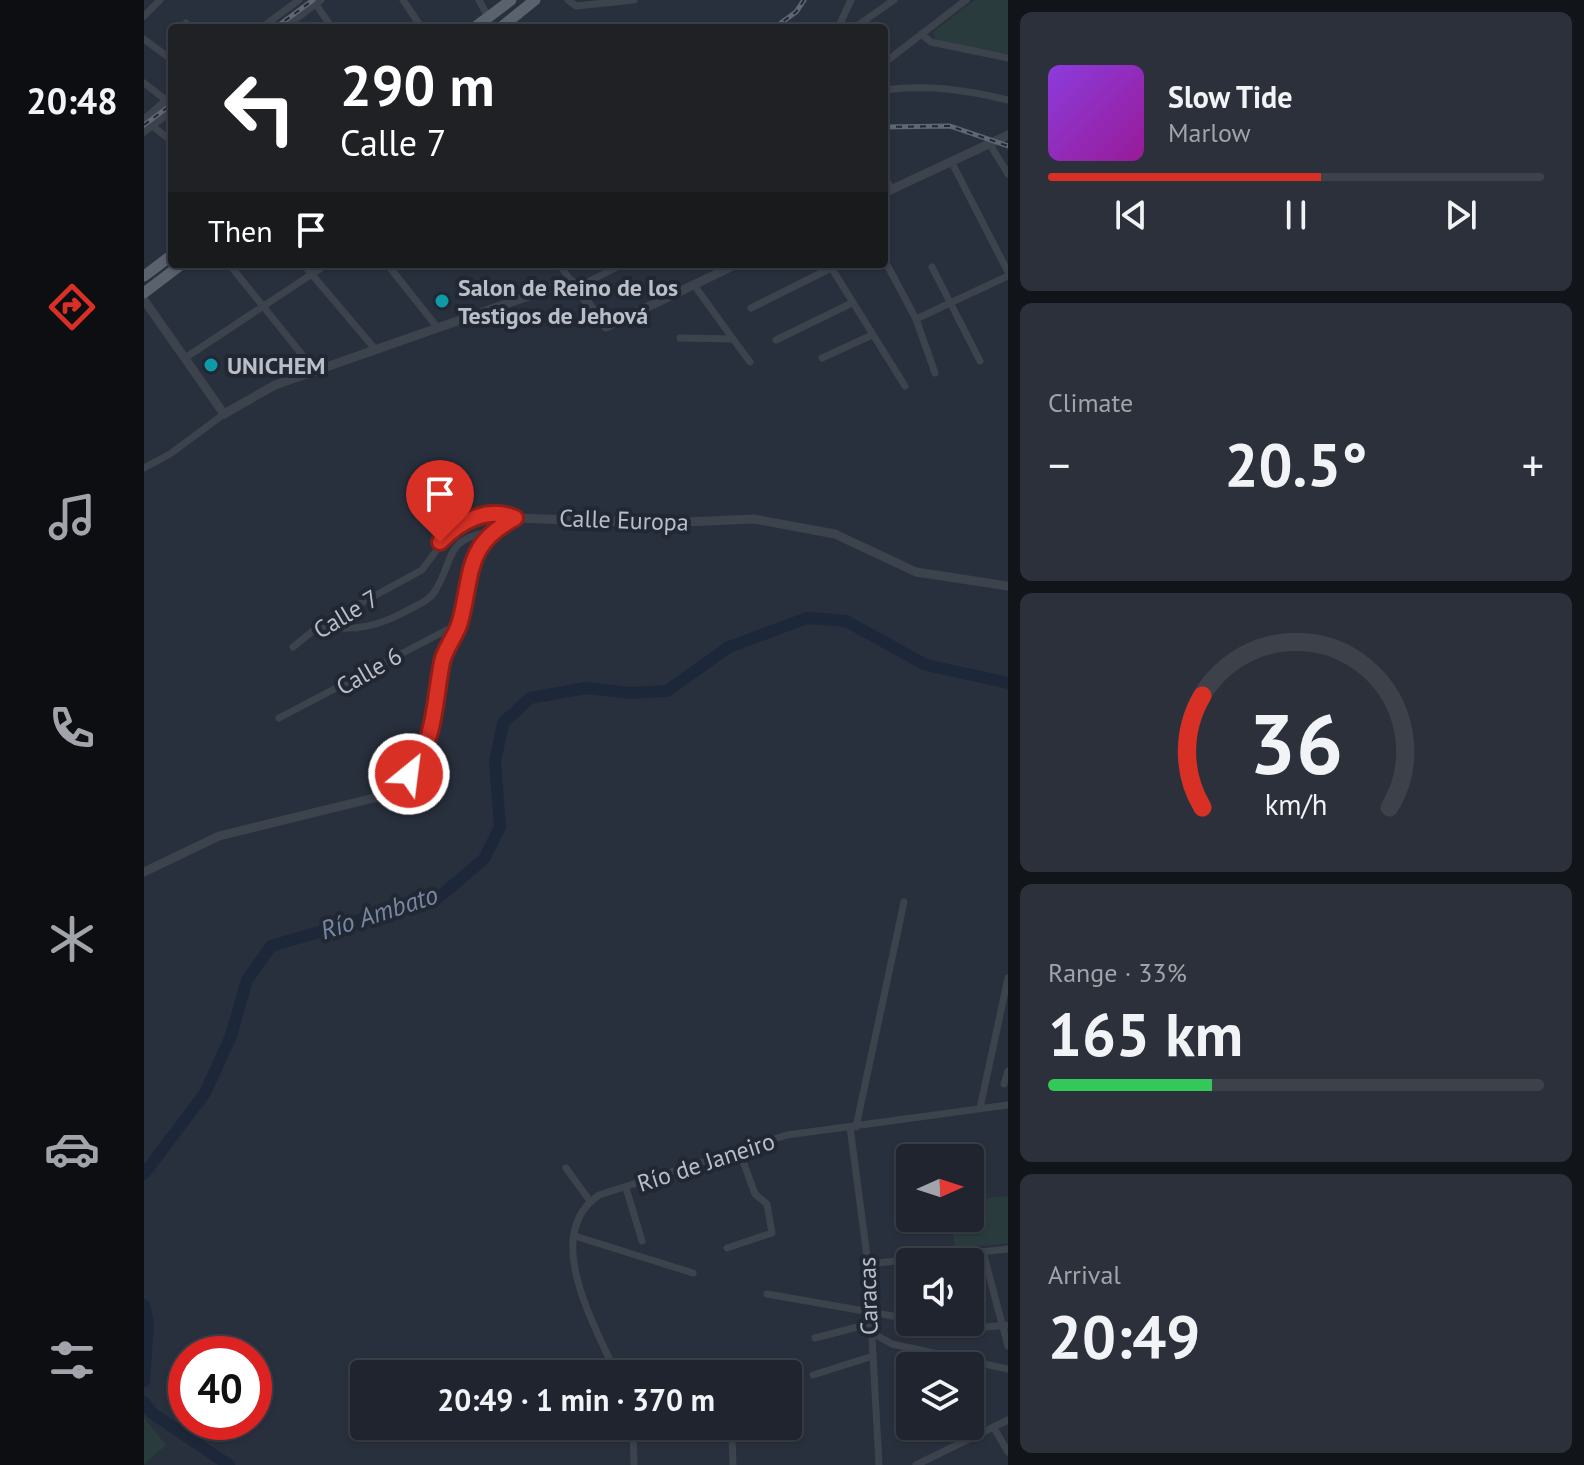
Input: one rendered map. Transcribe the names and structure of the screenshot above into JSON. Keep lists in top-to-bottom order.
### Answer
{
  "streets": {
    "street": [
      "Calle Europa",
      "Calle 7",
      "Calle 6",
      "Río de Janeiro",
      "Caracas"
    ]
  },
  "crossings": [
    ["Calle Europa", "Calle 7"],
    ["Río de Janeiro", "Caracas"]
  ],
  "water": ["Río Ambato"],
  "places": ["Salon de Reino de los Testigos de Jehová", "UNICHEM"],
  "north": "right",
  "page": {
    "tabs": "20:48",
    "turn": ["290 m", "Calle 7"],
    "song": ["Slow Tide", "Marlow"],
    "then": "Then",
    "tile": [
      "Climate",
      ["Range · 33%", "165 km"],
      ["Arrival", "20:49"]
    ],
    "heat": ["−", "20.5°", "+"],
    "limit": "40",
    "trip": "20:49 · 1 min · 370 m",
    "gauge": ["36", "km/h"]
  }
}
